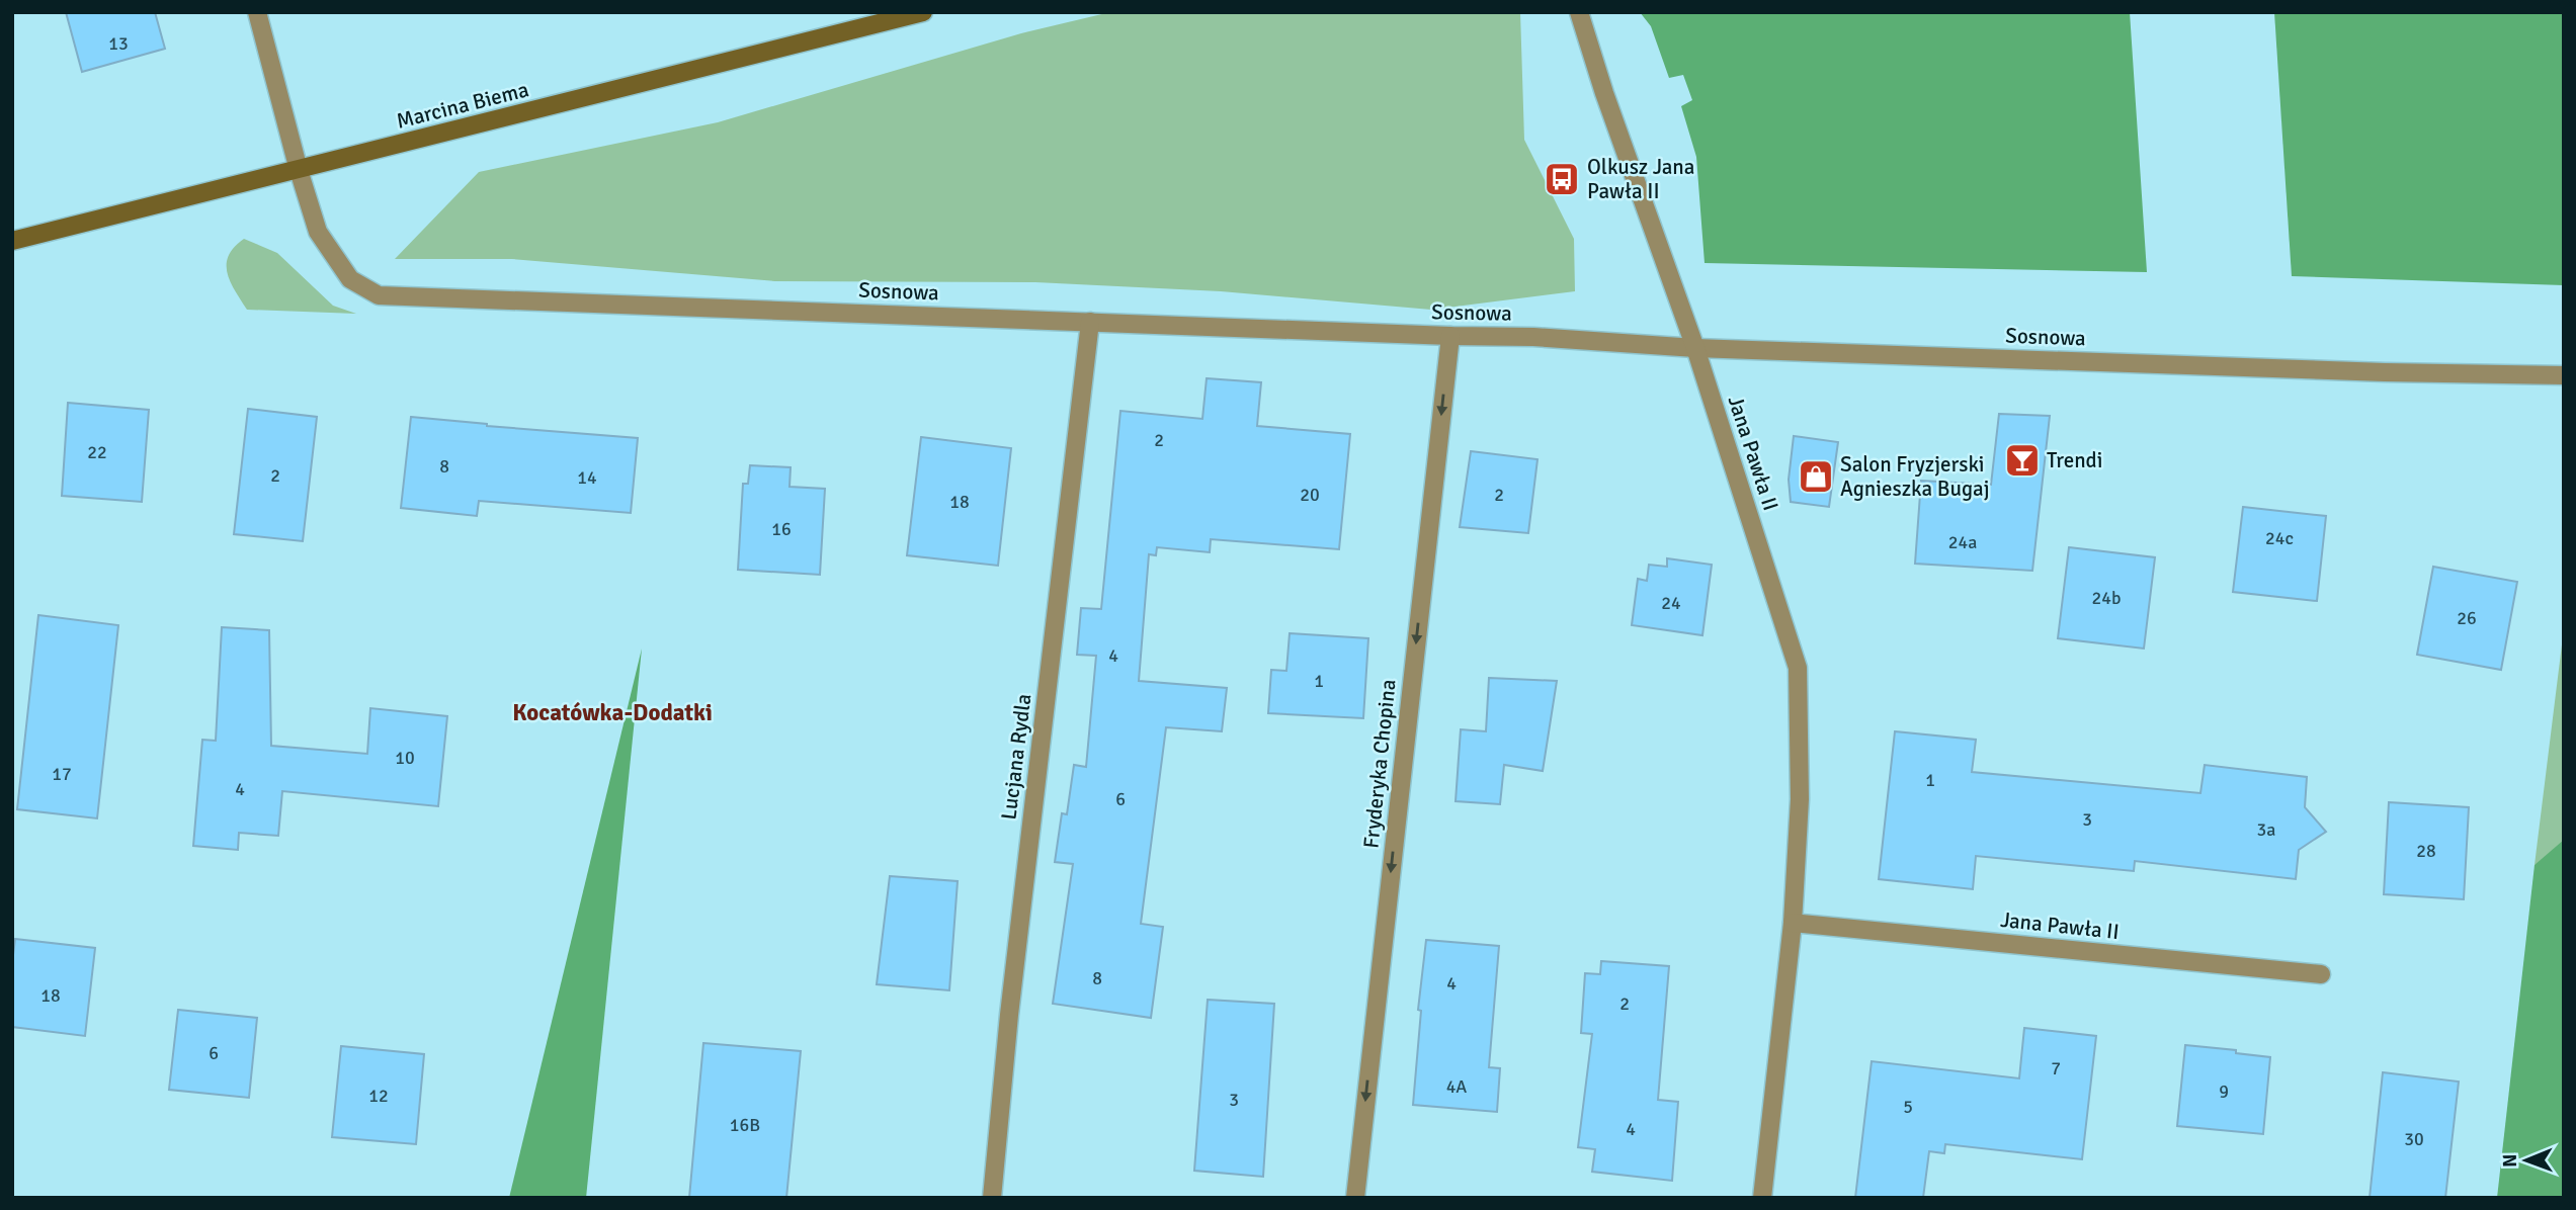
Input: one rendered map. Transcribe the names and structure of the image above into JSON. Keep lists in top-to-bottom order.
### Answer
{
  "streets": {
    "street": [
      "Marcina Biema",
      "Sosnowa",
      "Jana Pawła II",
      "Lucjana Rydla",
      "Fryderyka Chopina"
    ]
  },
  "crossings": [
    ["Marcina Biema", "Sosnowa"],
    ["Sosnowa", "Jana Pawła II"],
    ["Sosnowa", "Lucjana Rydla"],
    ["Sosnowa", "Fryderyka Chopina"]
  ],
  "one_way": ["Fryderyka Chopina"],
  "districts": ["Kocatówka-Dodatki"],
  "places": {
    "bus stop": ["Olkusz Jana Pawła II"],
    "bar": ["Trendi"],
    "shop": ["Salon Fryzjerski Agnieszka Bugaj"]
  },
  "house_numbers": [
    "13",
    "2",
    "22",
    "8",
    "2",
    "14",
    "20",
    "2",
    "18",
    "16",
    "24c",
    "24a",
    "24b",
    "24",
    "26",
    "4",
    "1",
    "10",
    "17",
    "1",
    "4",
    "6",
    "3",
    "3a",
    "28",
    "8",
    "4",
    "18",
    "2",
    "6",
    "7",
    "4A",
    "9",
    "12",
    "3",
    "5",
    "16B",
    "4",
    "30"
  ],
  "north": "left"
}
